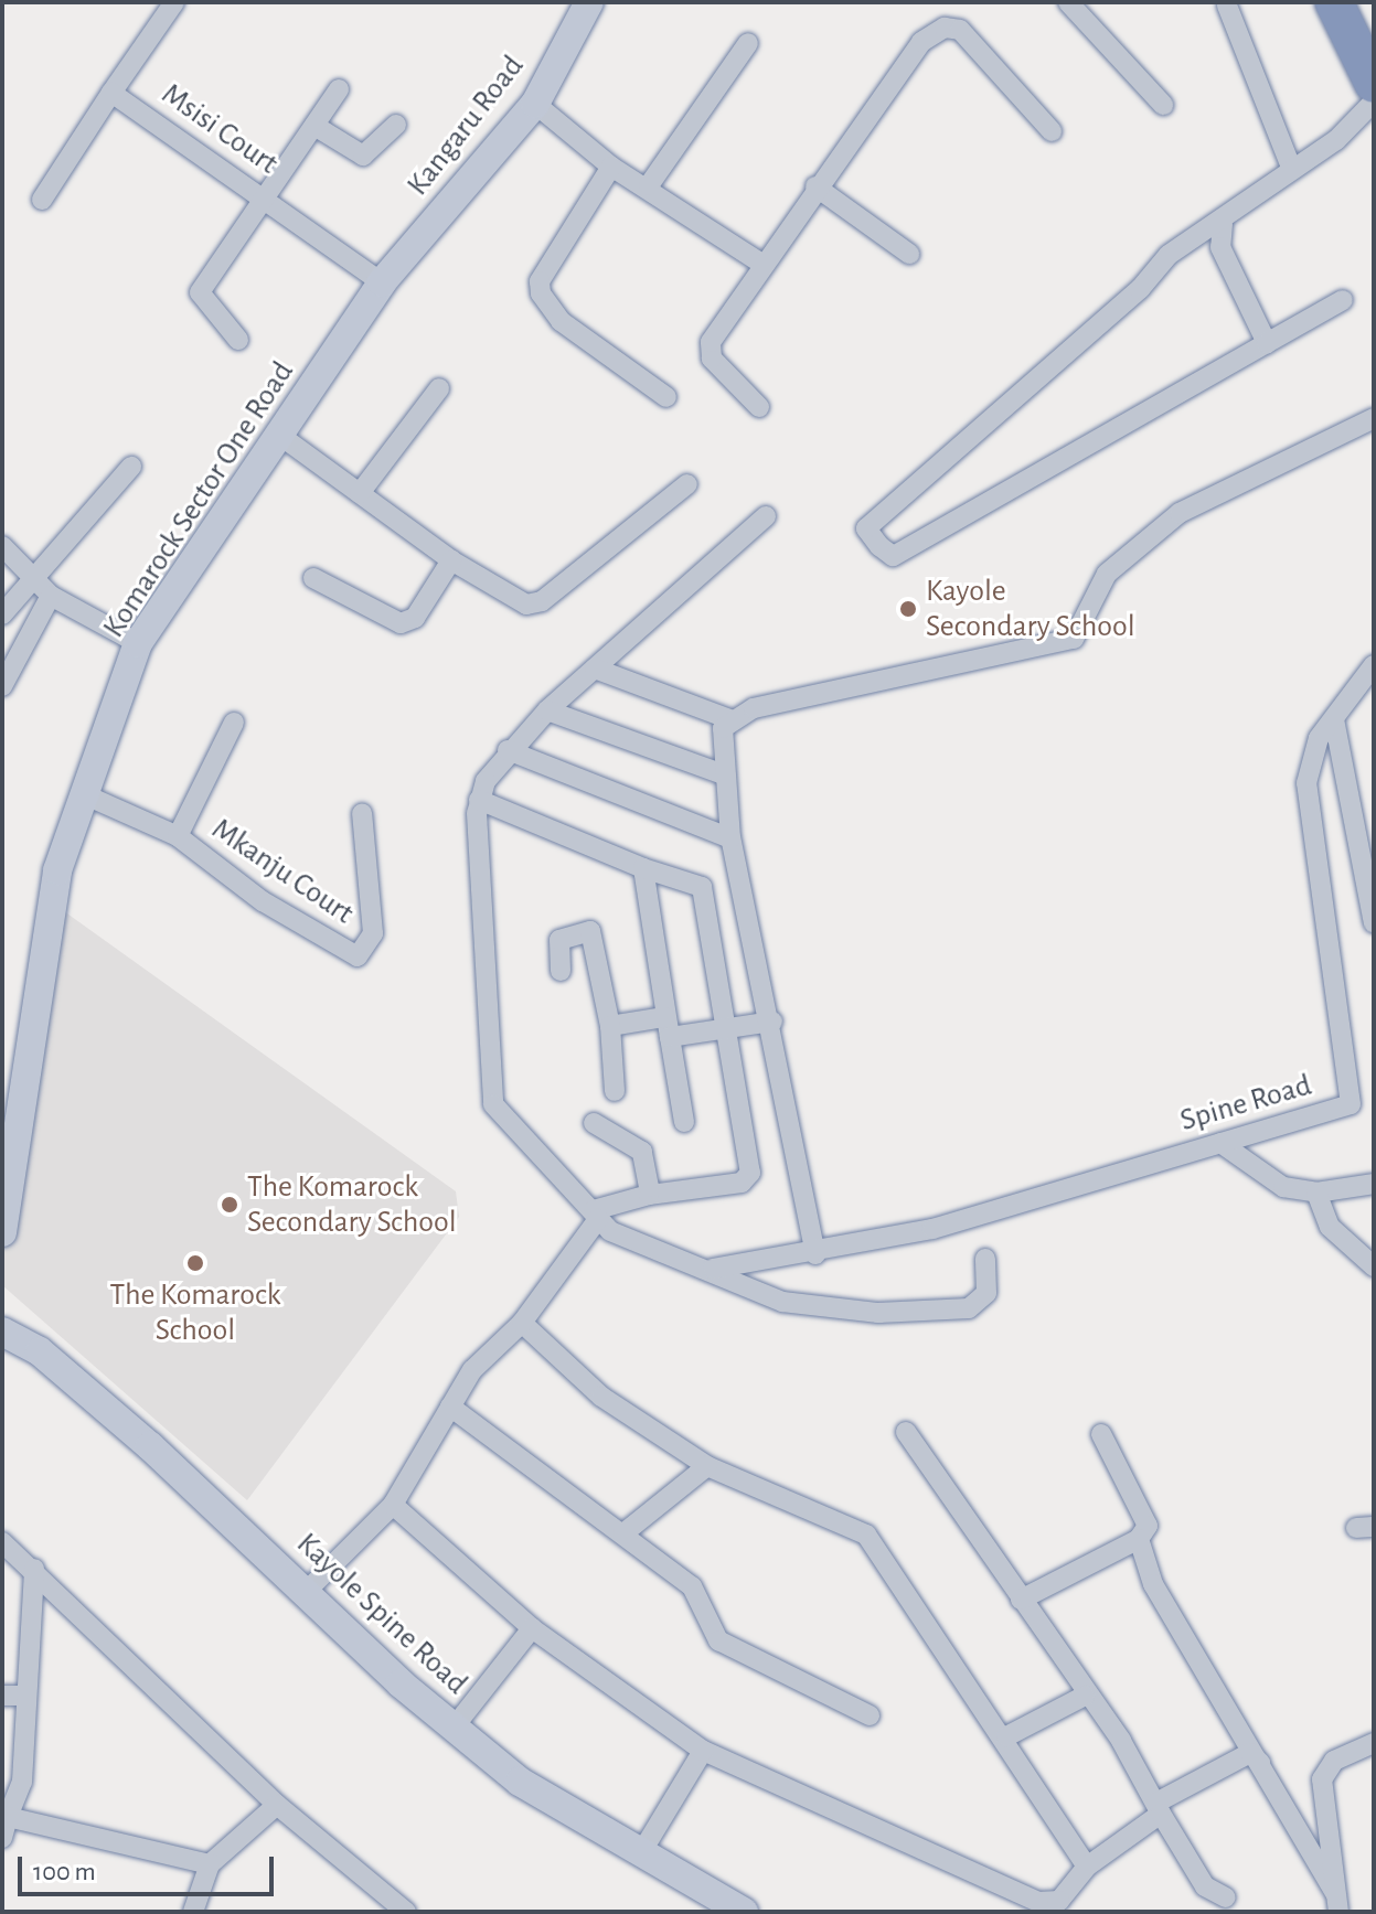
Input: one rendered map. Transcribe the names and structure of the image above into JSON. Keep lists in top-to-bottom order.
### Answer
{
  "streets": {
    "main road": ["Kangaru Road", "Komarock Sector One Road", "Kayole Spine Road"],
    "street": ["Msisi Court", "Mkanju Court", "Spine Road"]
  },
  "crossings": [
    ["Kangaru Road", "Msisi Court"],
    ["Kangaru Road", "Komarock Sector One Road"],
    ["Msisi Court", "Komarock Sector One Road"],
    ["Komarock Sector One Road", "Mkanju Court"]
  ],
  "places": ["Kayole Secondary School", "The Komarock Secondary School", "The Komarock School"],
  "scale_bar": "100 m"
}
